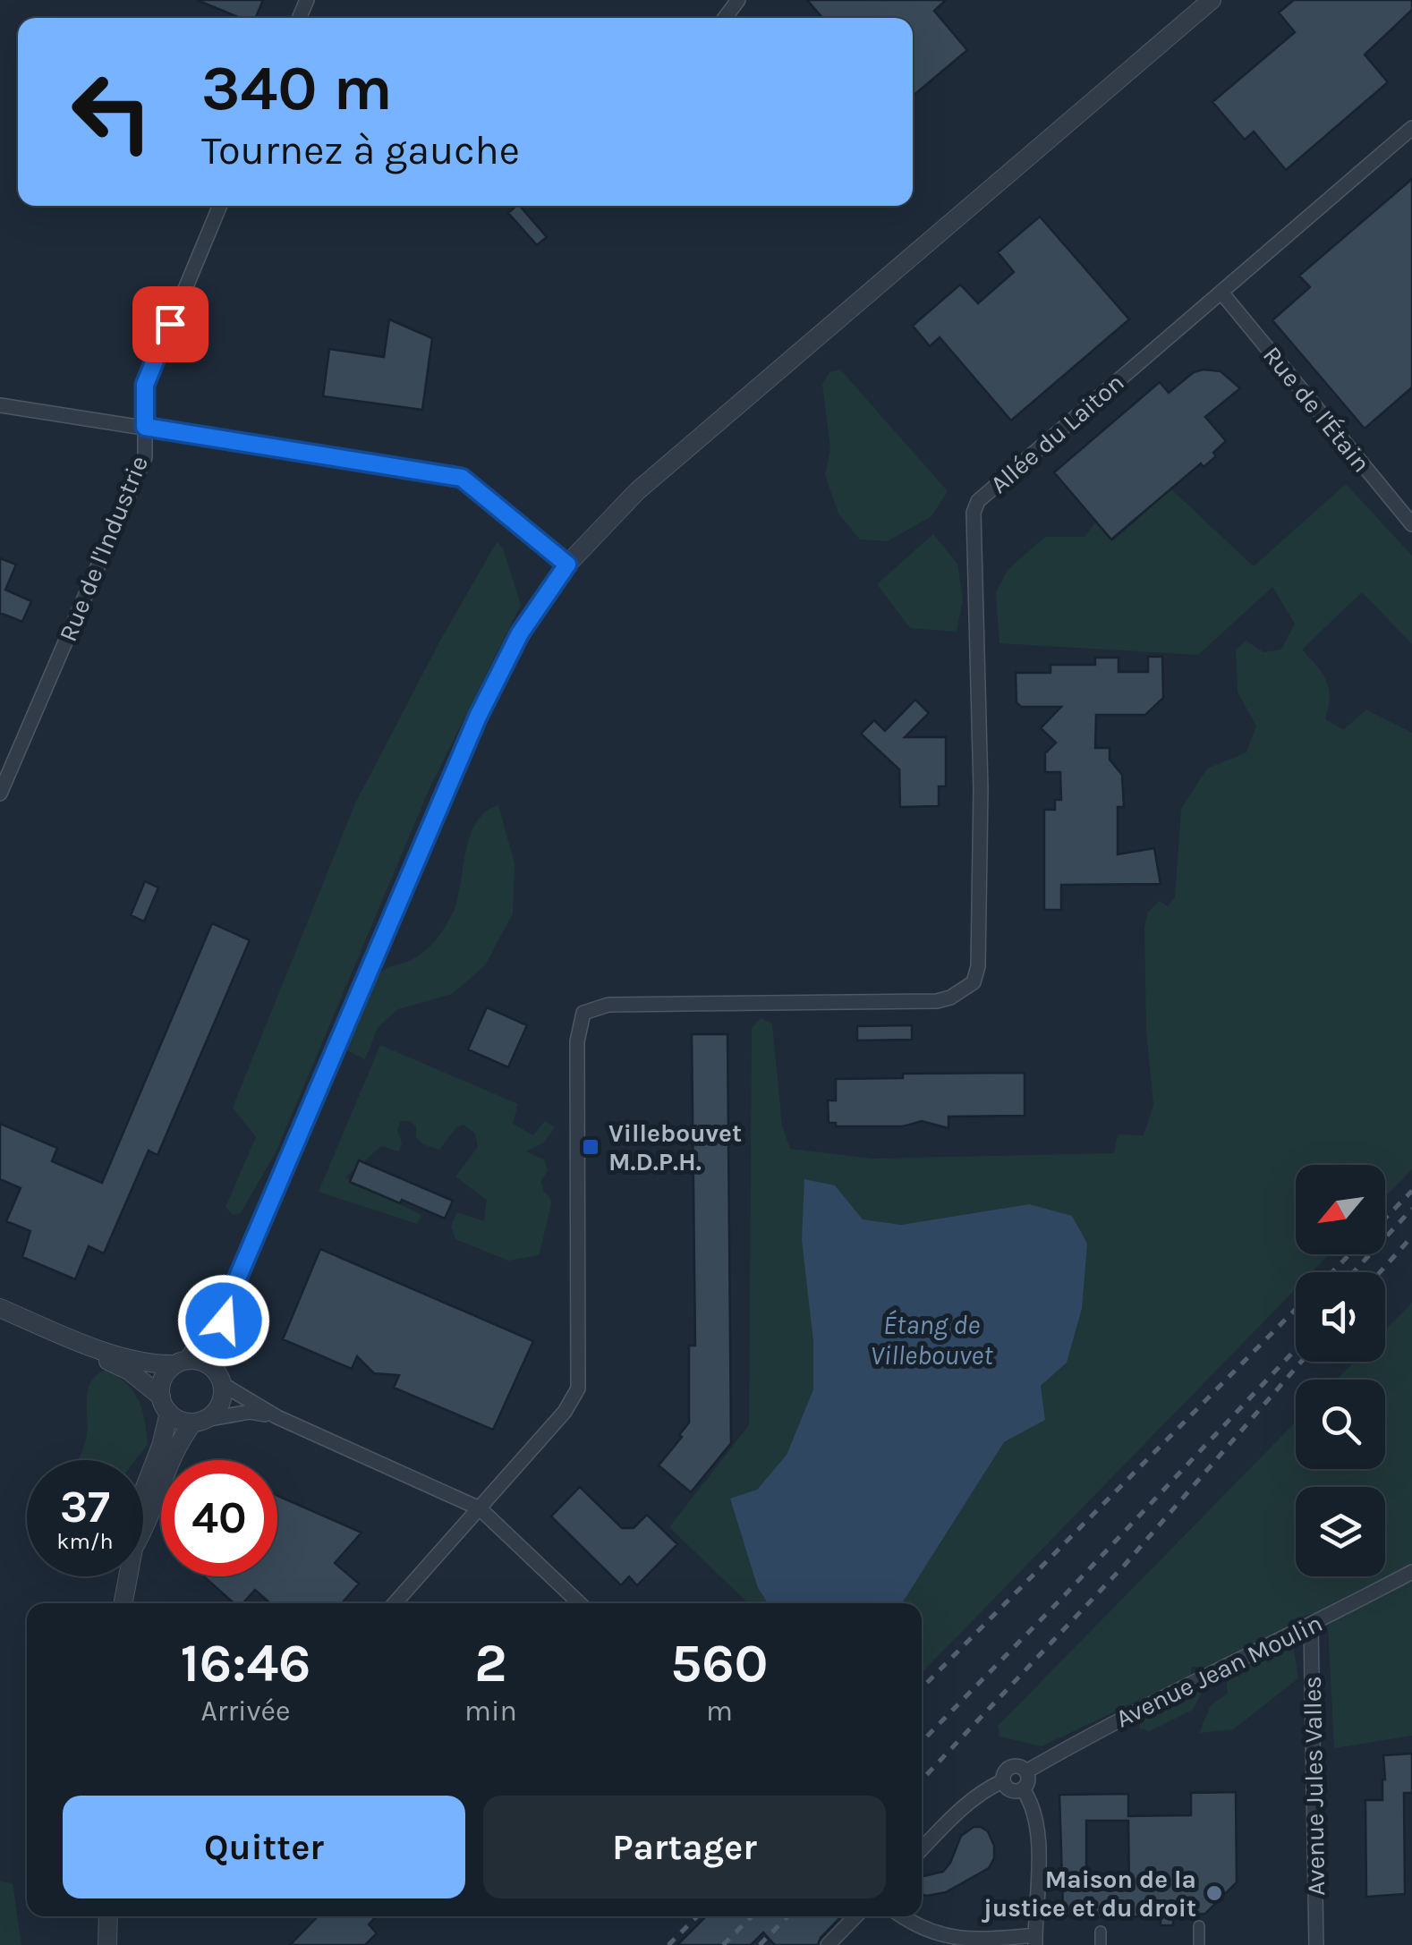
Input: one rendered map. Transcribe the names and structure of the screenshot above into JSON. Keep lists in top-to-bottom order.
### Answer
{
  "streets": {
    "street": [
      "Rue de l'Étain",
      "Allée du Laiton",
      "Rue de l'Industrie",
      "Avenue Jean Moulin",
      "Avenue Jules Valles"
    ]
  },
  "crossings": [
    ["Rue de l'Étain", "Allée du Laiton"],
    ["Avenue Jean Moulin", "Avenue Jules Valles"]
  ],
  "water": ["Étang de Villebouvet"],
  "places": {
    "transit": ["Villebouvet M.D.P.H."],
    "other": ["Maison de la justice et du droit"]
  },
  "north": "bottom left",
  "page": {
    "turn": ["340 m", "Tournez à gauche"],
    "speed": "37 km/h",
    "limit": "40",
    "eta": [
      "16:46",
      "Arrivée",
      "2",
      "min",
      "560",
      "m"
    ],
    "buttons": ["Quitter", "Partager"]
  }
}
